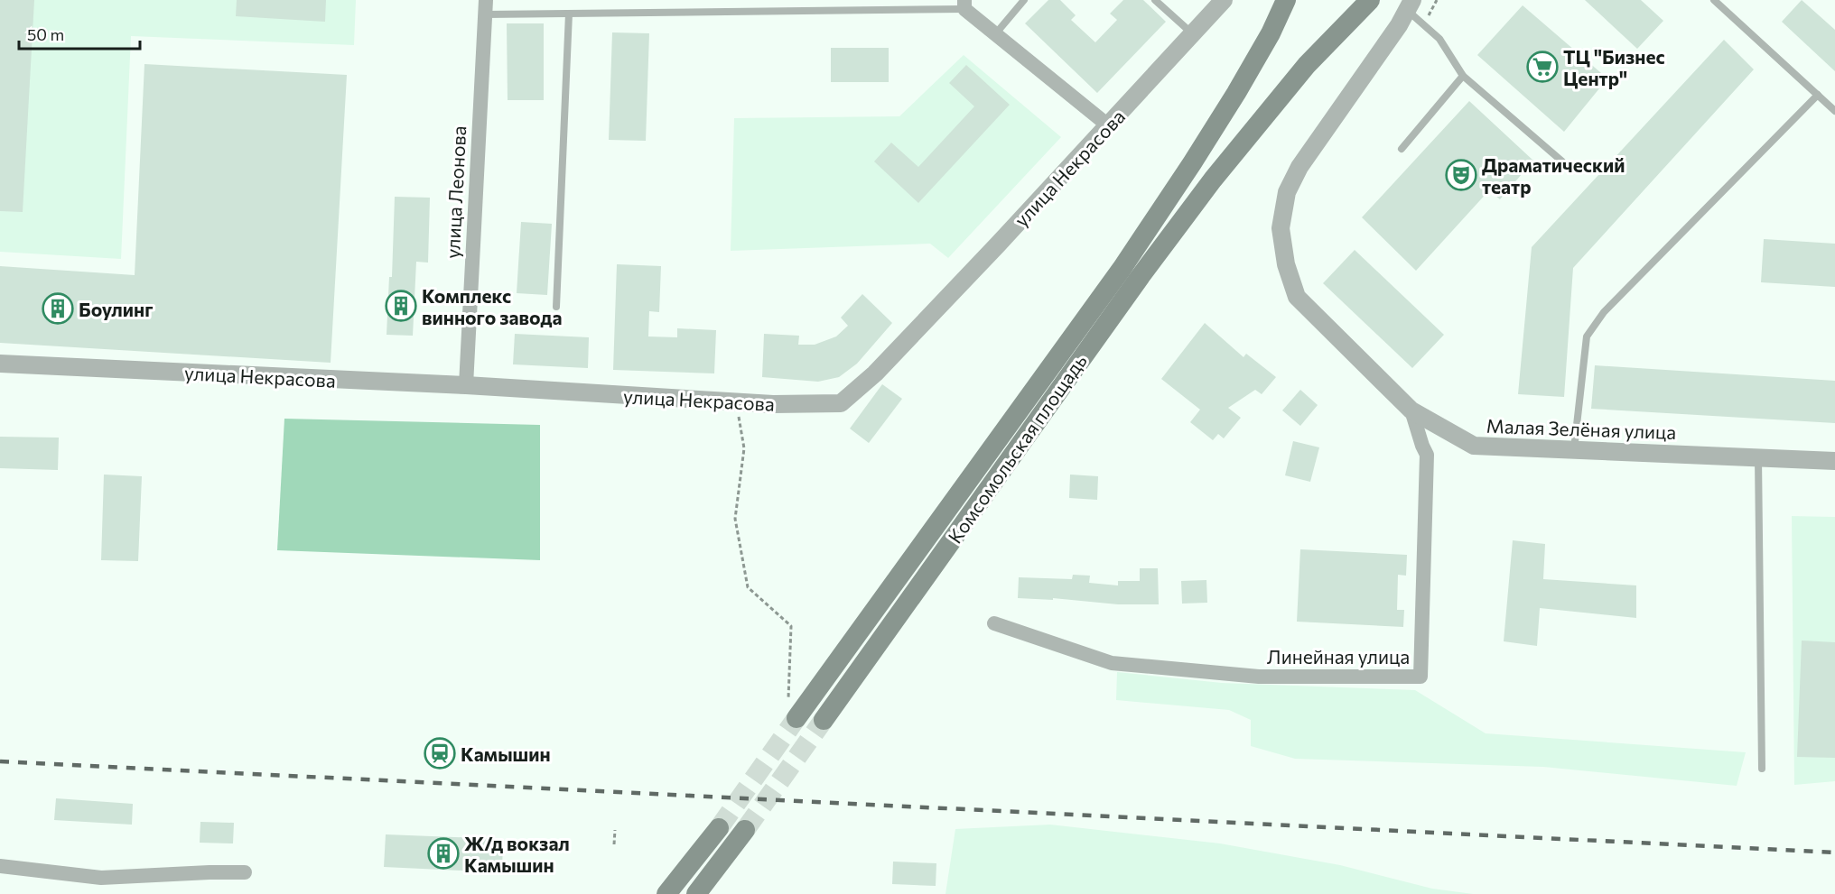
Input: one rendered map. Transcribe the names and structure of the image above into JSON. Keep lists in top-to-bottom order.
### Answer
{
  "streets": {
    "main road": ["Комсомольская площадь"],
    "street": [
      "улица Некрасова",
      "улица Леонова",
      "Малая Зелёная улица",
      "Линейная улица"
    ]
  },
  "crossings": [
    ["улица Некрасова", "улица Леонова"],
    ["Малая Зелёная улица", "Линейная улица"]
  ],
  "places": {
    "supermarket": ["ТЦ \"Бизнес Центр\""],
    "theatre": ["Драматический театр"],
    "building": ["Комплекс винного завода", "Боулинг", "Ж/д вокзал Камышин"],
    "station": ["Камышин"]
  },
  "scale_bar": "50 m"
}
